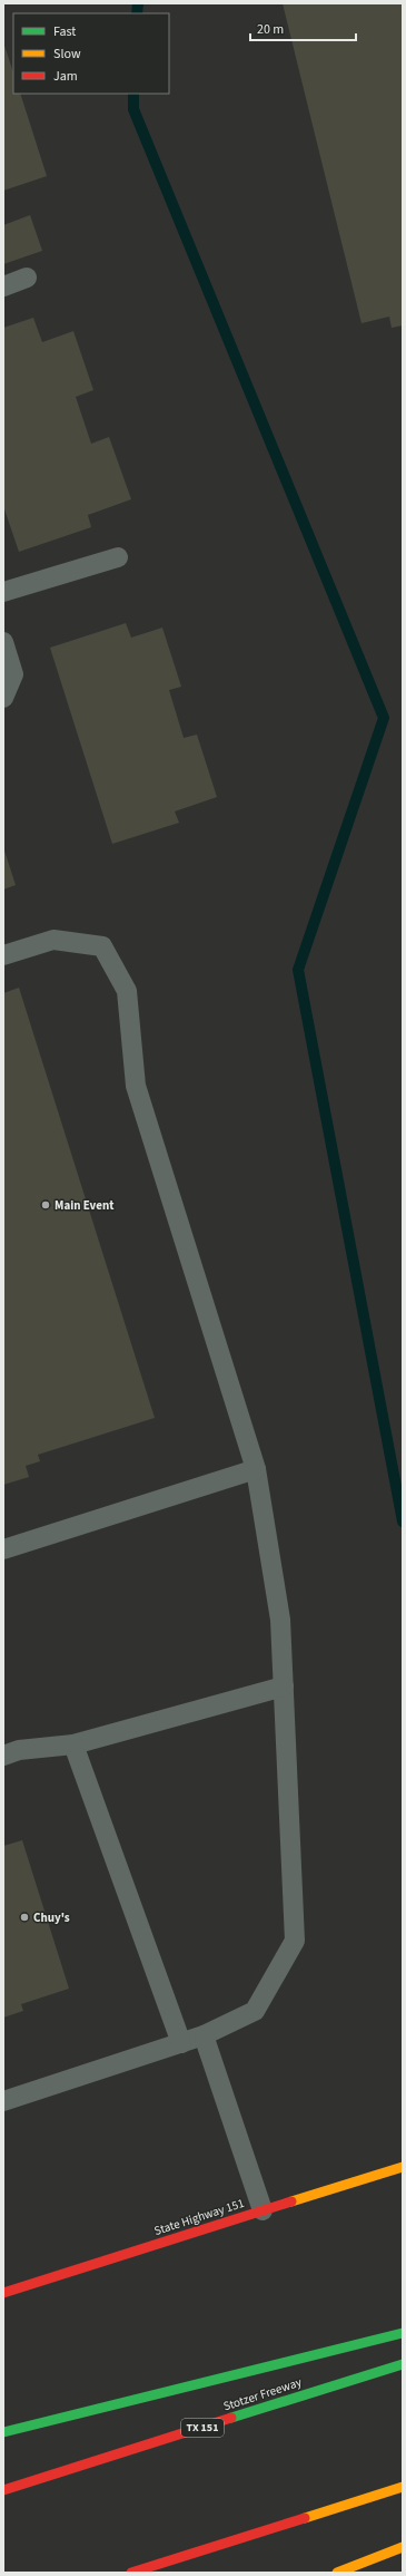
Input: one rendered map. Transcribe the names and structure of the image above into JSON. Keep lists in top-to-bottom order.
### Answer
{
  "streets": {
    "main road": ["State Highway 151", "Stotzer Freeway", "TX 151"]
  },
  "places": ["Main Event", "Chuy's"],
  "legend": ["Fast", "Slow", "Jam"],
  "scale_bar": "20 m"
}
